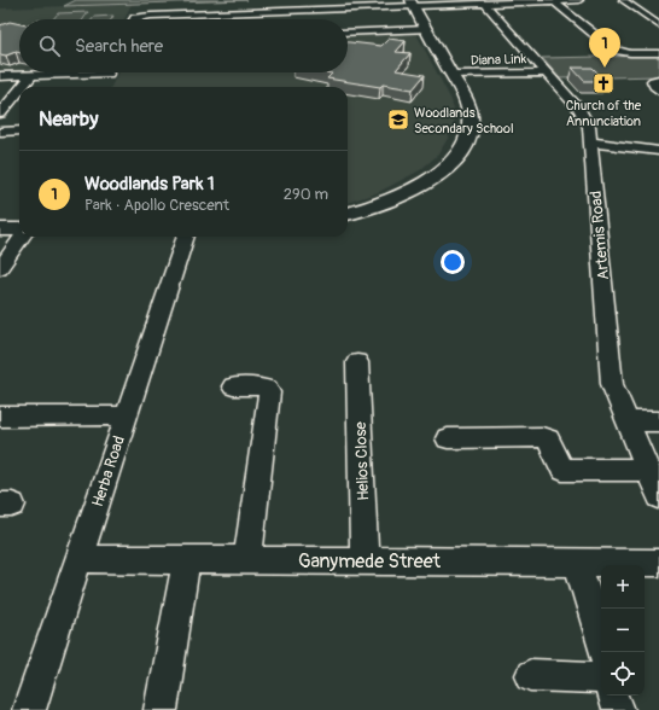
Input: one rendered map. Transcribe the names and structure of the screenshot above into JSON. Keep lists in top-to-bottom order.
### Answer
{
  "streets": {
    "street": [
      "Diana Link",
      "Artemis Road",
      "Helios Close",
      "Herba Road",
      "Ganymede Street"
    ]
  },
  "crossings": [
    ["Diana Link", "Artemis Road"],
    ["Helios Close", "Ganymede Street"],
    ["Herba Road", "Ganymede Street"]
  ],
  "places": {
    "church": ["Church of the Annunciation"],
    "school or university": ["Woodlands Secondary School"]
  },
  "page": {
    "search": "Search here",
    "pins": "1",
    "heading": "Nearby",
    "list": [
      {
        "mark": "1",
        "name": "Woodlands Park 1",
        "note": "Park · Apollo Crescent",
        "value": "290 m"
      }
    ],
    "map_buttons": ["+", "−"]
  }
}
